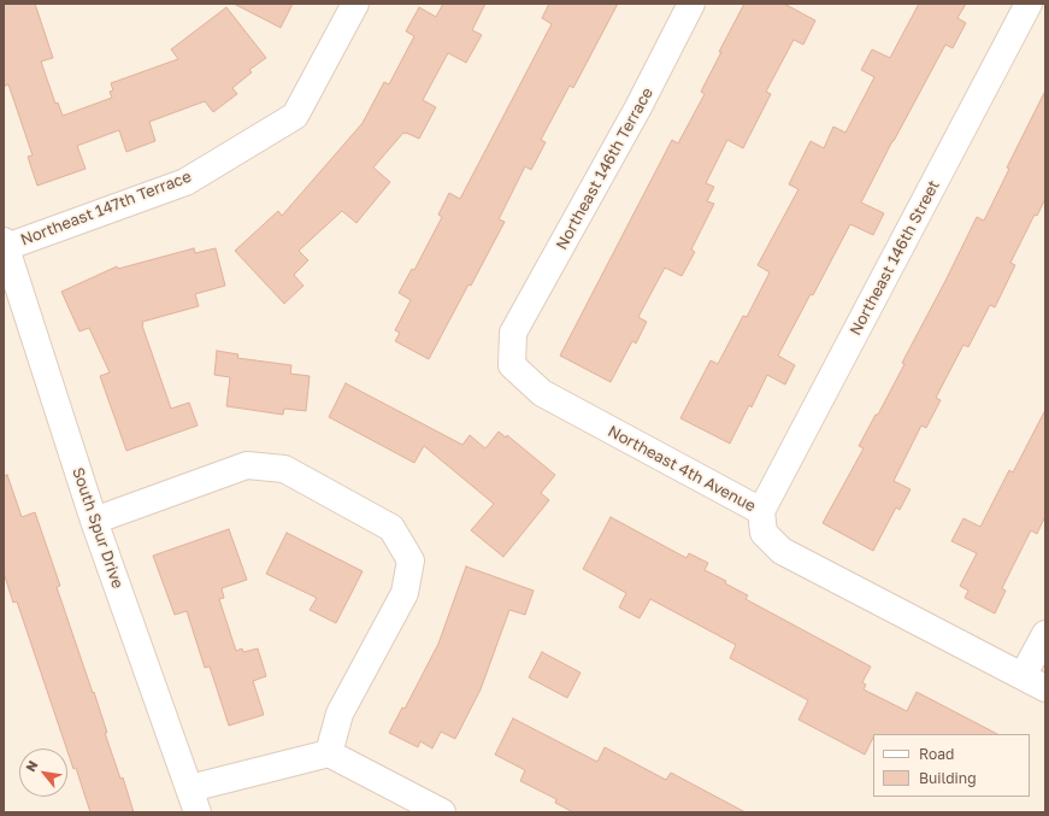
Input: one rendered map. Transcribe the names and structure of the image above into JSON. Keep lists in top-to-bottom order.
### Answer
{
  "streets": {
    "street": [
      "Northeast 146th Terrace",
      "Northeast 147th Terrace",
      "Northeast 146th Street",
      "Northeast 4th Avenue",
      "South Spur Drive"
    ]
  },
  "crossings": [
    ["Northeast 146th Terrace", "Northeast 4th Avenue"],
    ["Northeast 147th Terrace", "South Spur Drive"],
    ["Northeast 146th Street", "Northeast 4th Avenue"]
  ],
  "legend": ["Road", "Building"],
  "north": "top left"
}
